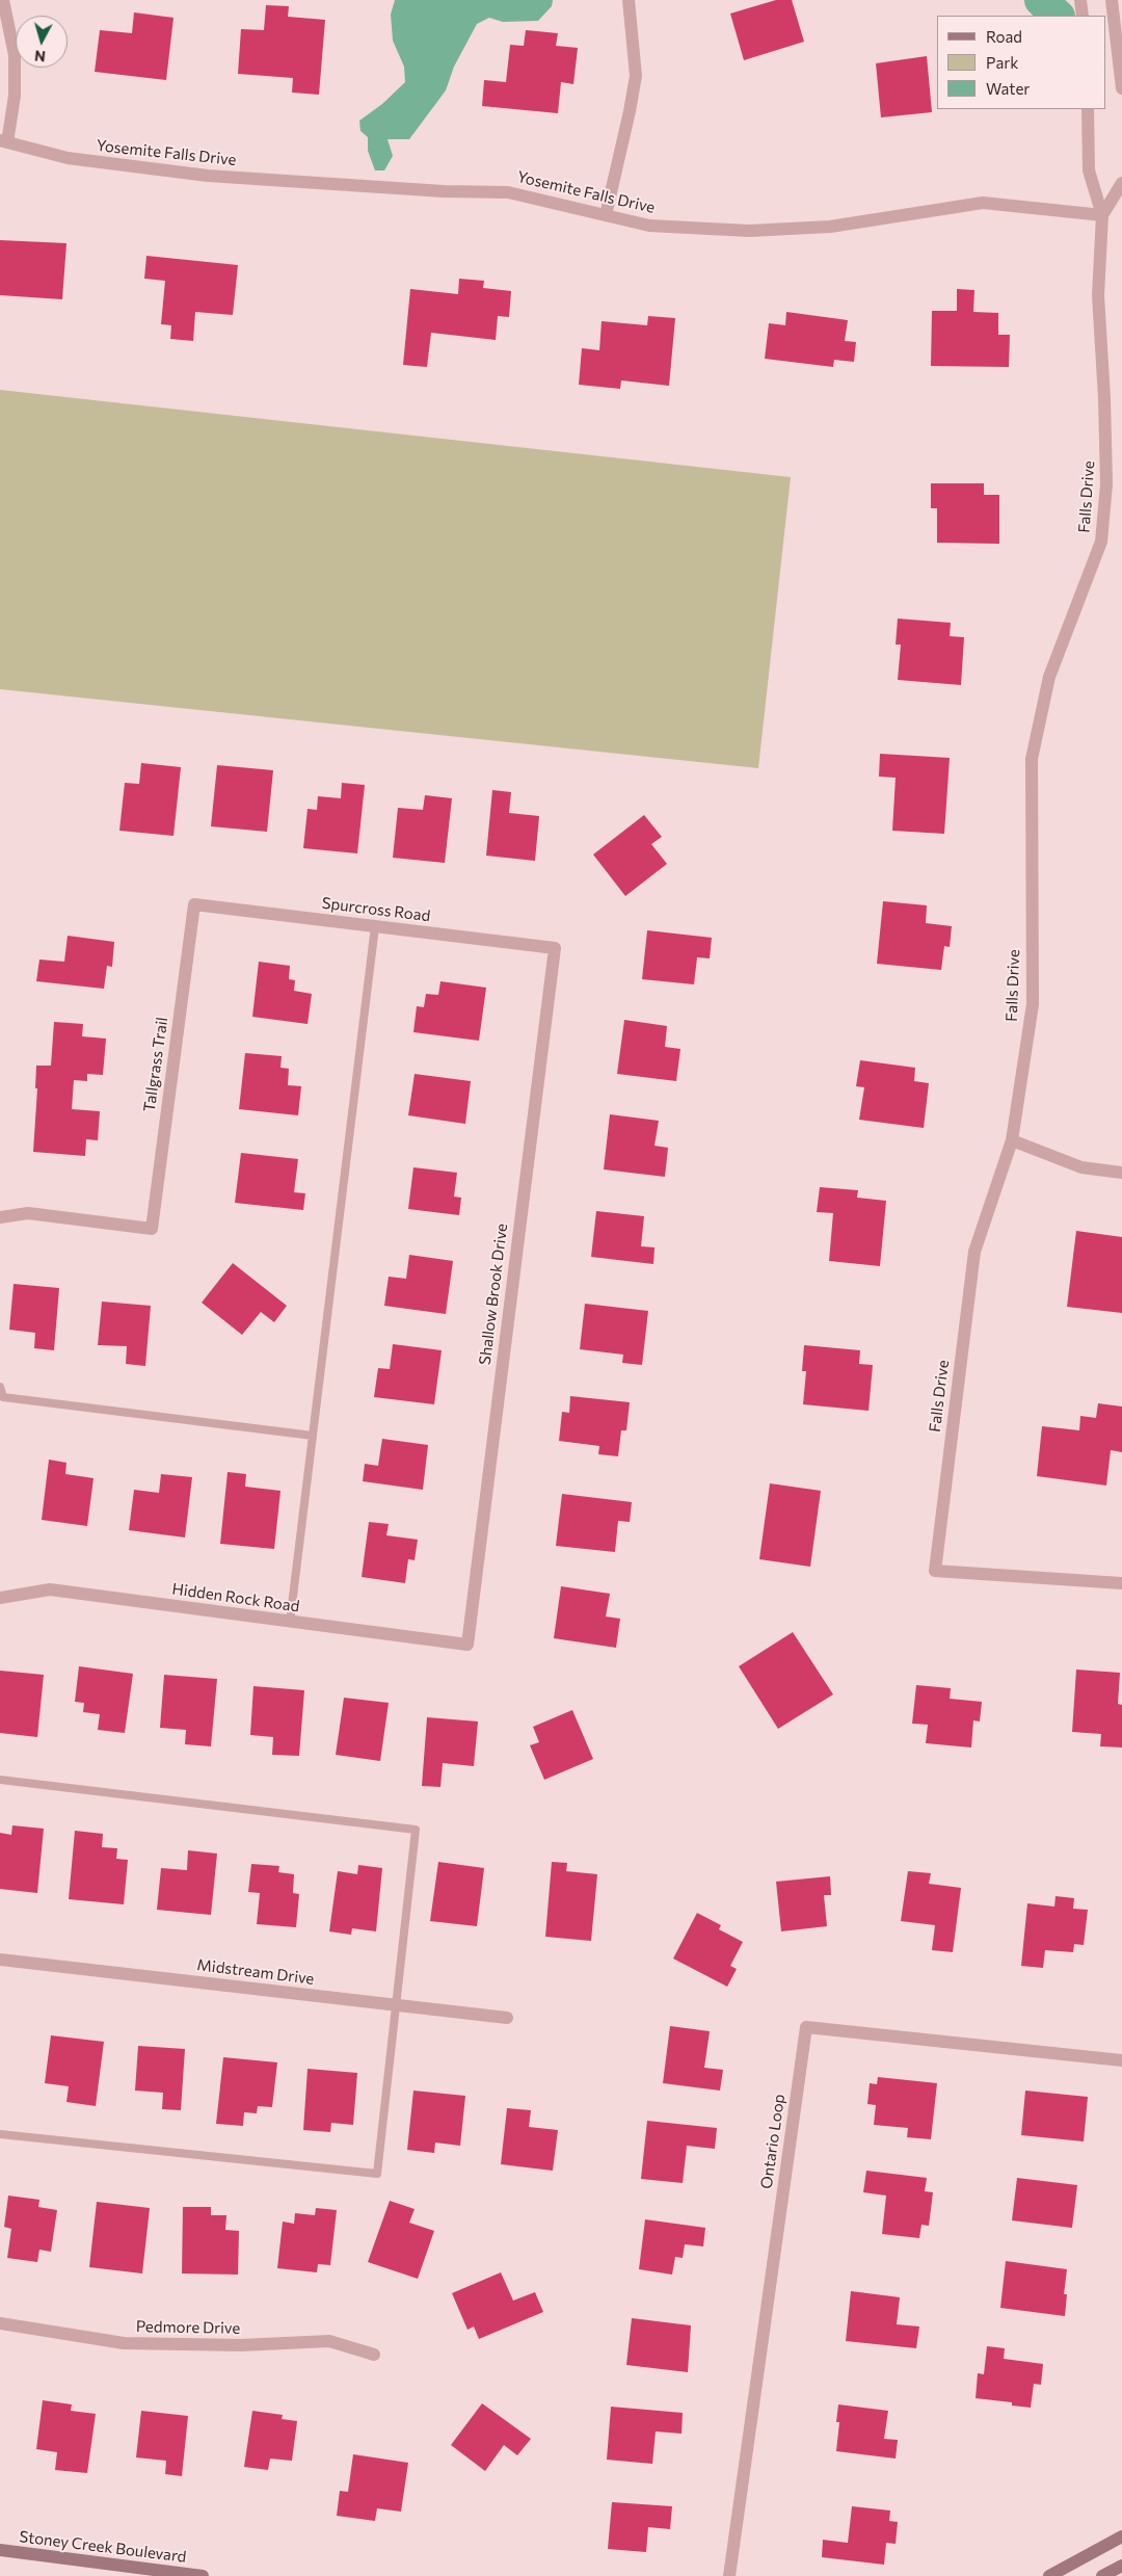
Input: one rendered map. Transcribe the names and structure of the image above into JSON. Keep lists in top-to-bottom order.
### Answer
{
  "streets": {
    "street": [
      "Yosemite Falls Drive",
      "Falls Drive",
      "Spurcross Road",
      "Tallgrass Trail",
      "Shallow Brook Drive",
      "Hidden Rock Road",
      "Midstream Drive",
      "Ontario Loop",
      "Pedmore Drive",
      "Stoney Creek Boulevard"
    ]
  },
  "crossings": [
    ["Yosemite Falls Drive", "Falls Drive"],
    ["Spurcross Road", "Tallgrass Trail"],
    ["Spurcross Road", "Shallow Brook Drive"],
    ["Shallow Brook Drive", "Hidden Rock Road"]
  ],
  "legend": ["Road", "Park", "Water"],
  "north": "bottom"
}
